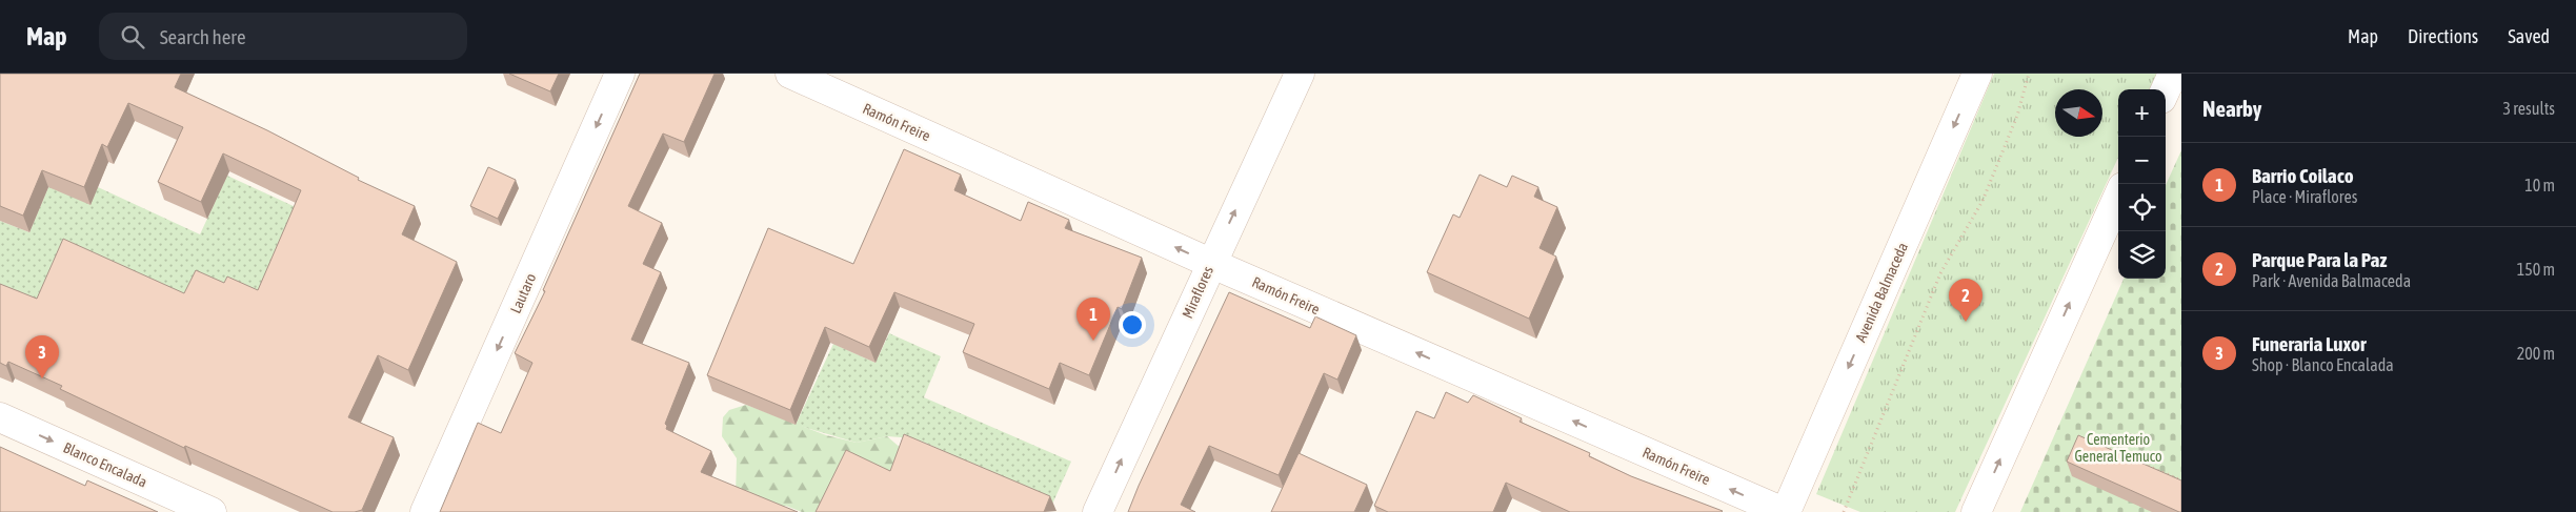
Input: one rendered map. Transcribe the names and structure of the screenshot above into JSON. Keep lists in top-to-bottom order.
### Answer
{
  "streets": {
    "street": [
      "Ramón Freire",
      "Miraflores",
      "Avenida Balmaceda",
      "Lautaro",
      "Blanco Encalada"
    ]
  },
  "crossings": [
    ["Ramón Freire", "Miraflores"],
    ["Ramón Freire", "Avenida Balmaceda"]
  ],
  "one_way": [
    "Ramón Freire",
    "Miraflores",
    "Lautaro",
    "Blanco Encalada"
  ],
  "parks": ["Cementerio General Temuco"],
  "north": "right",
  "page": {
    "header": "Map",
    "search": "Search here",
    "nav": ["Map", "Directions", "Saved"],
    "heading": ["Nearby", "3 results"],
    "map_buttons": ["+", "−"],
    "list": [
      {
        "mark": "1",
        "name": "Barrio Coilaco",
        "note": "Place · Miraflores",
        "value": "10 m"
      },
      {
        "mark": "2",
        "name": "Parque Para la Paz",
        "note": "Park · Avenida Balmaceda",
        "value": "150 m"
      },
      {
        "mark": "3",
        "name": "Funeraria Luxor",
        "note": "Shop · Blanco Encalada",
        "value": "200 m"
      }
    ],
    "pins": ["2", "1", "3"]
  }
}
